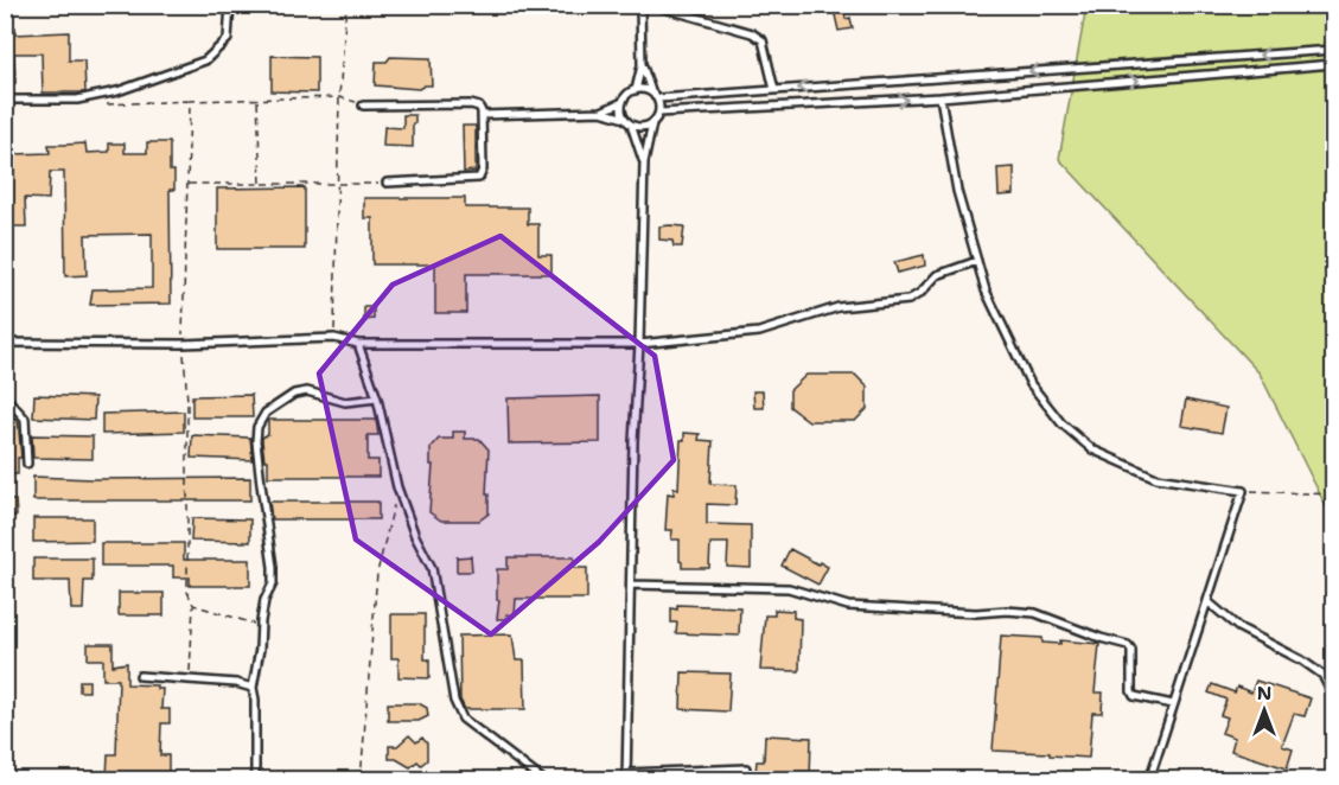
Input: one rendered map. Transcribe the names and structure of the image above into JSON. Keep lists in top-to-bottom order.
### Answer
{
  "north": "top"
}
